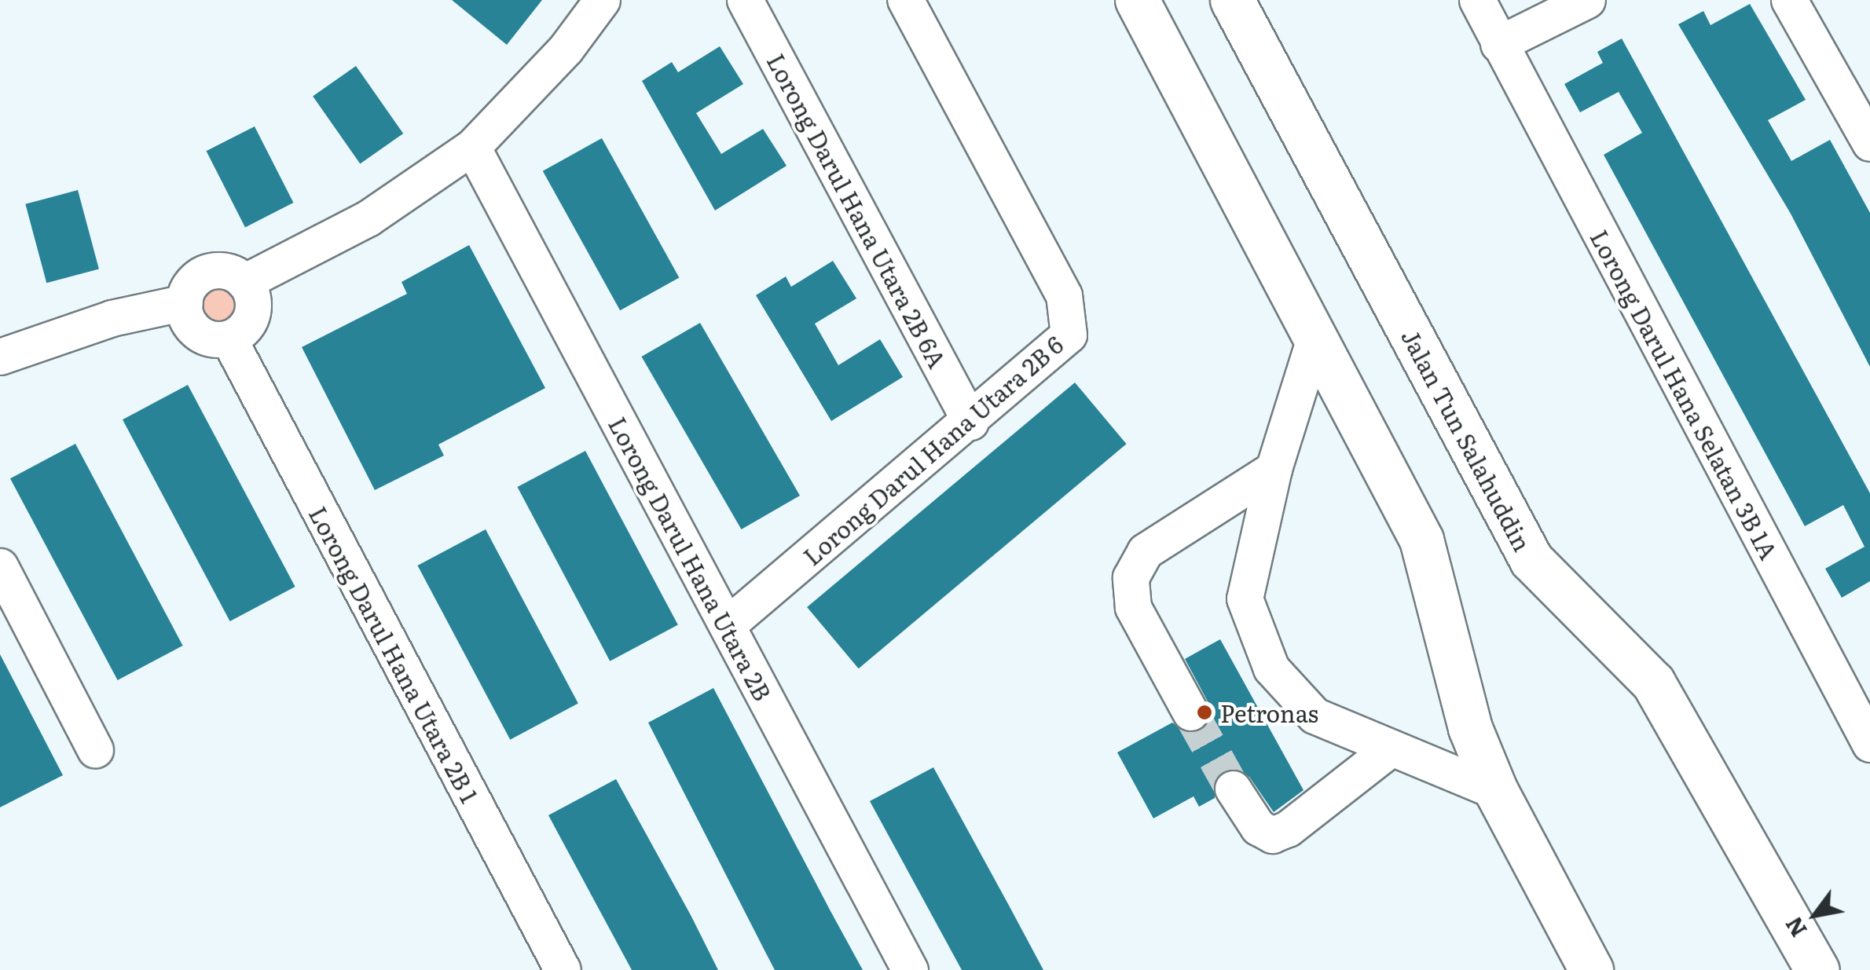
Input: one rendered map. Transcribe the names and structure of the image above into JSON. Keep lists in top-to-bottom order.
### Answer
{
  "streets": {
    "highway": ["Jalan Tun Salahuddin"],
    "street": [
      "Lorong Darul Hana Utara 2B 6A",
      "Lorong Darul Hana Selatan 3B 1A",
      "Lorong Darul Hana Utara 2B 6",
      "Lorong Darul Hana Utara 2B",
      "Lorong Darul Hana Utara 2B 1"
    ]
  },
  "crossings": [
    ["Lorong Darul Hana Utara 2B 6A", "Lorong Darul Hana Utara 2B 6"],
    ["Lorong Darul Hana Utara 2B 6", "Lorong Darul Hana Utara 2B"]
  ],
  "places": ["Petronas"],
  "north": "bottom left"
}
